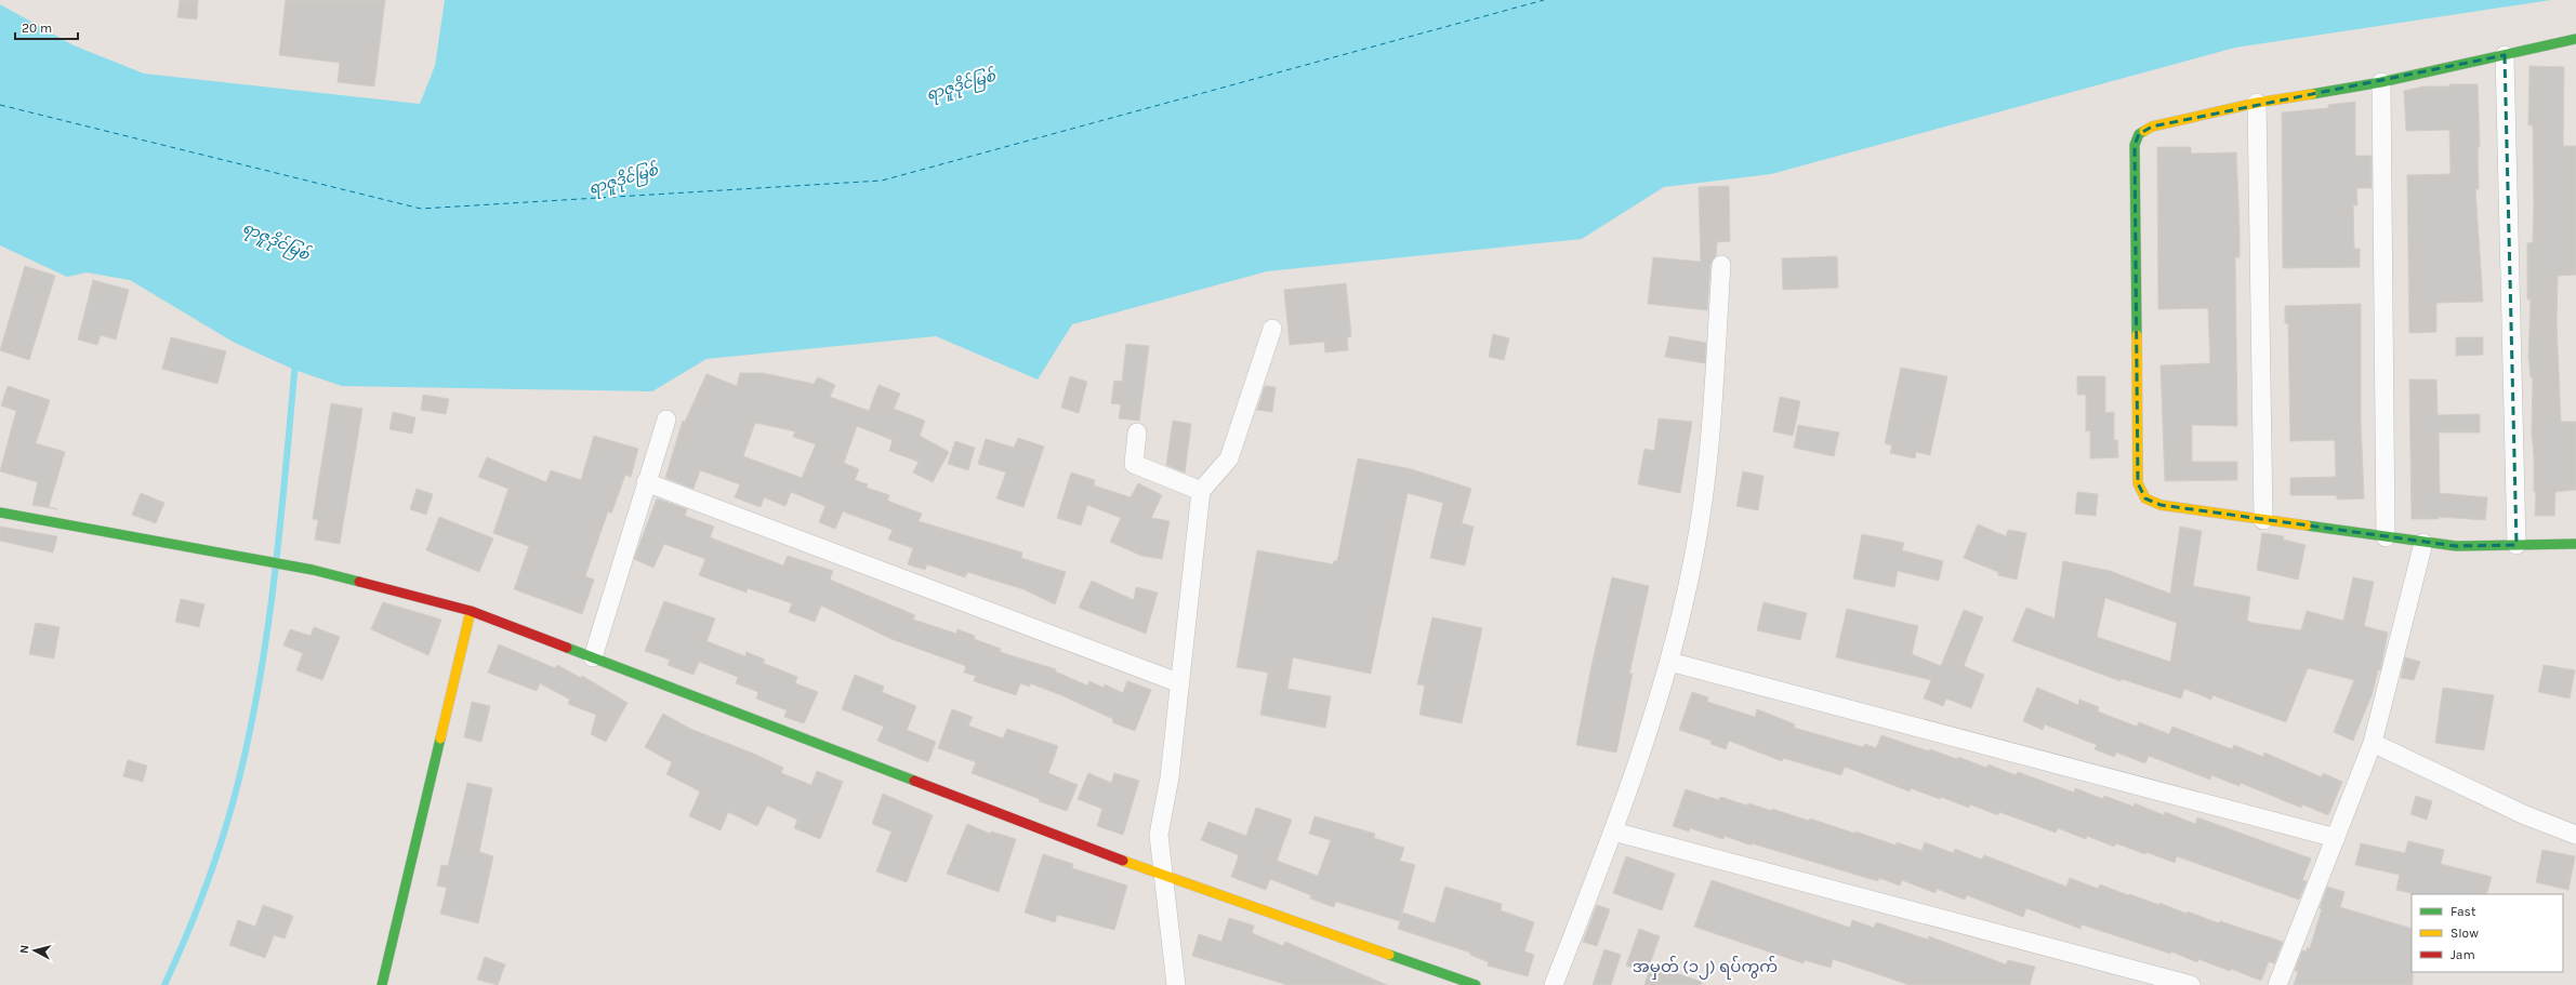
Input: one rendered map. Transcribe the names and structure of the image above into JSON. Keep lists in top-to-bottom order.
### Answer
{
  "districts": ["အမှတ် (၁၂) ရပ်ကွက်"],
  "water": ["ရာဇူဒိုင်မြစ်"],
  "legend": ["Fast", "Slow", "Jam"],
  "scale_bar": "20 m",
  "north": "left"
}
